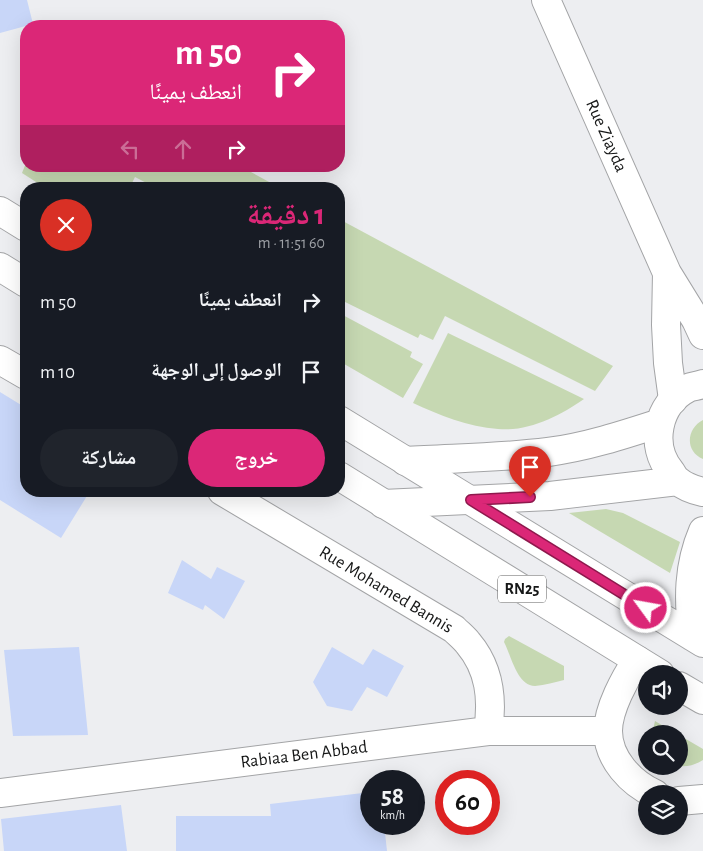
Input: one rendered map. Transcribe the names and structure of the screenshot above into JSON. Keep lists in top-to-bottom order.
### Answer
{
  "streets": {
    "street": [
      "Rue Ziayda",
      "RN25",
      "Rue Mohamed Bannis",
      "Rabiaa Ben Abbad"
    ]
  },
  "crossings": [
    ["Rue Mohamed Bannis", "Rabiaa Ben Abbad"]
  ],
  "page": {
    "turn": ["50 m", "انعطف يمينًا"],
    "heading": ["1 دقيقة", "60 m · 11:51"],
    "list": [
      {
        "name": "انعطف يمينًا",
        "value": "50 m"
      },
      {
        "name": "الوصول إلى الوجهة",
        "value": "10 m"
      }
    ],
    "buttons": ["خروج", "مشاركة"],
    "speed": "58 km/h",
    "limit": "60"
  }
}
